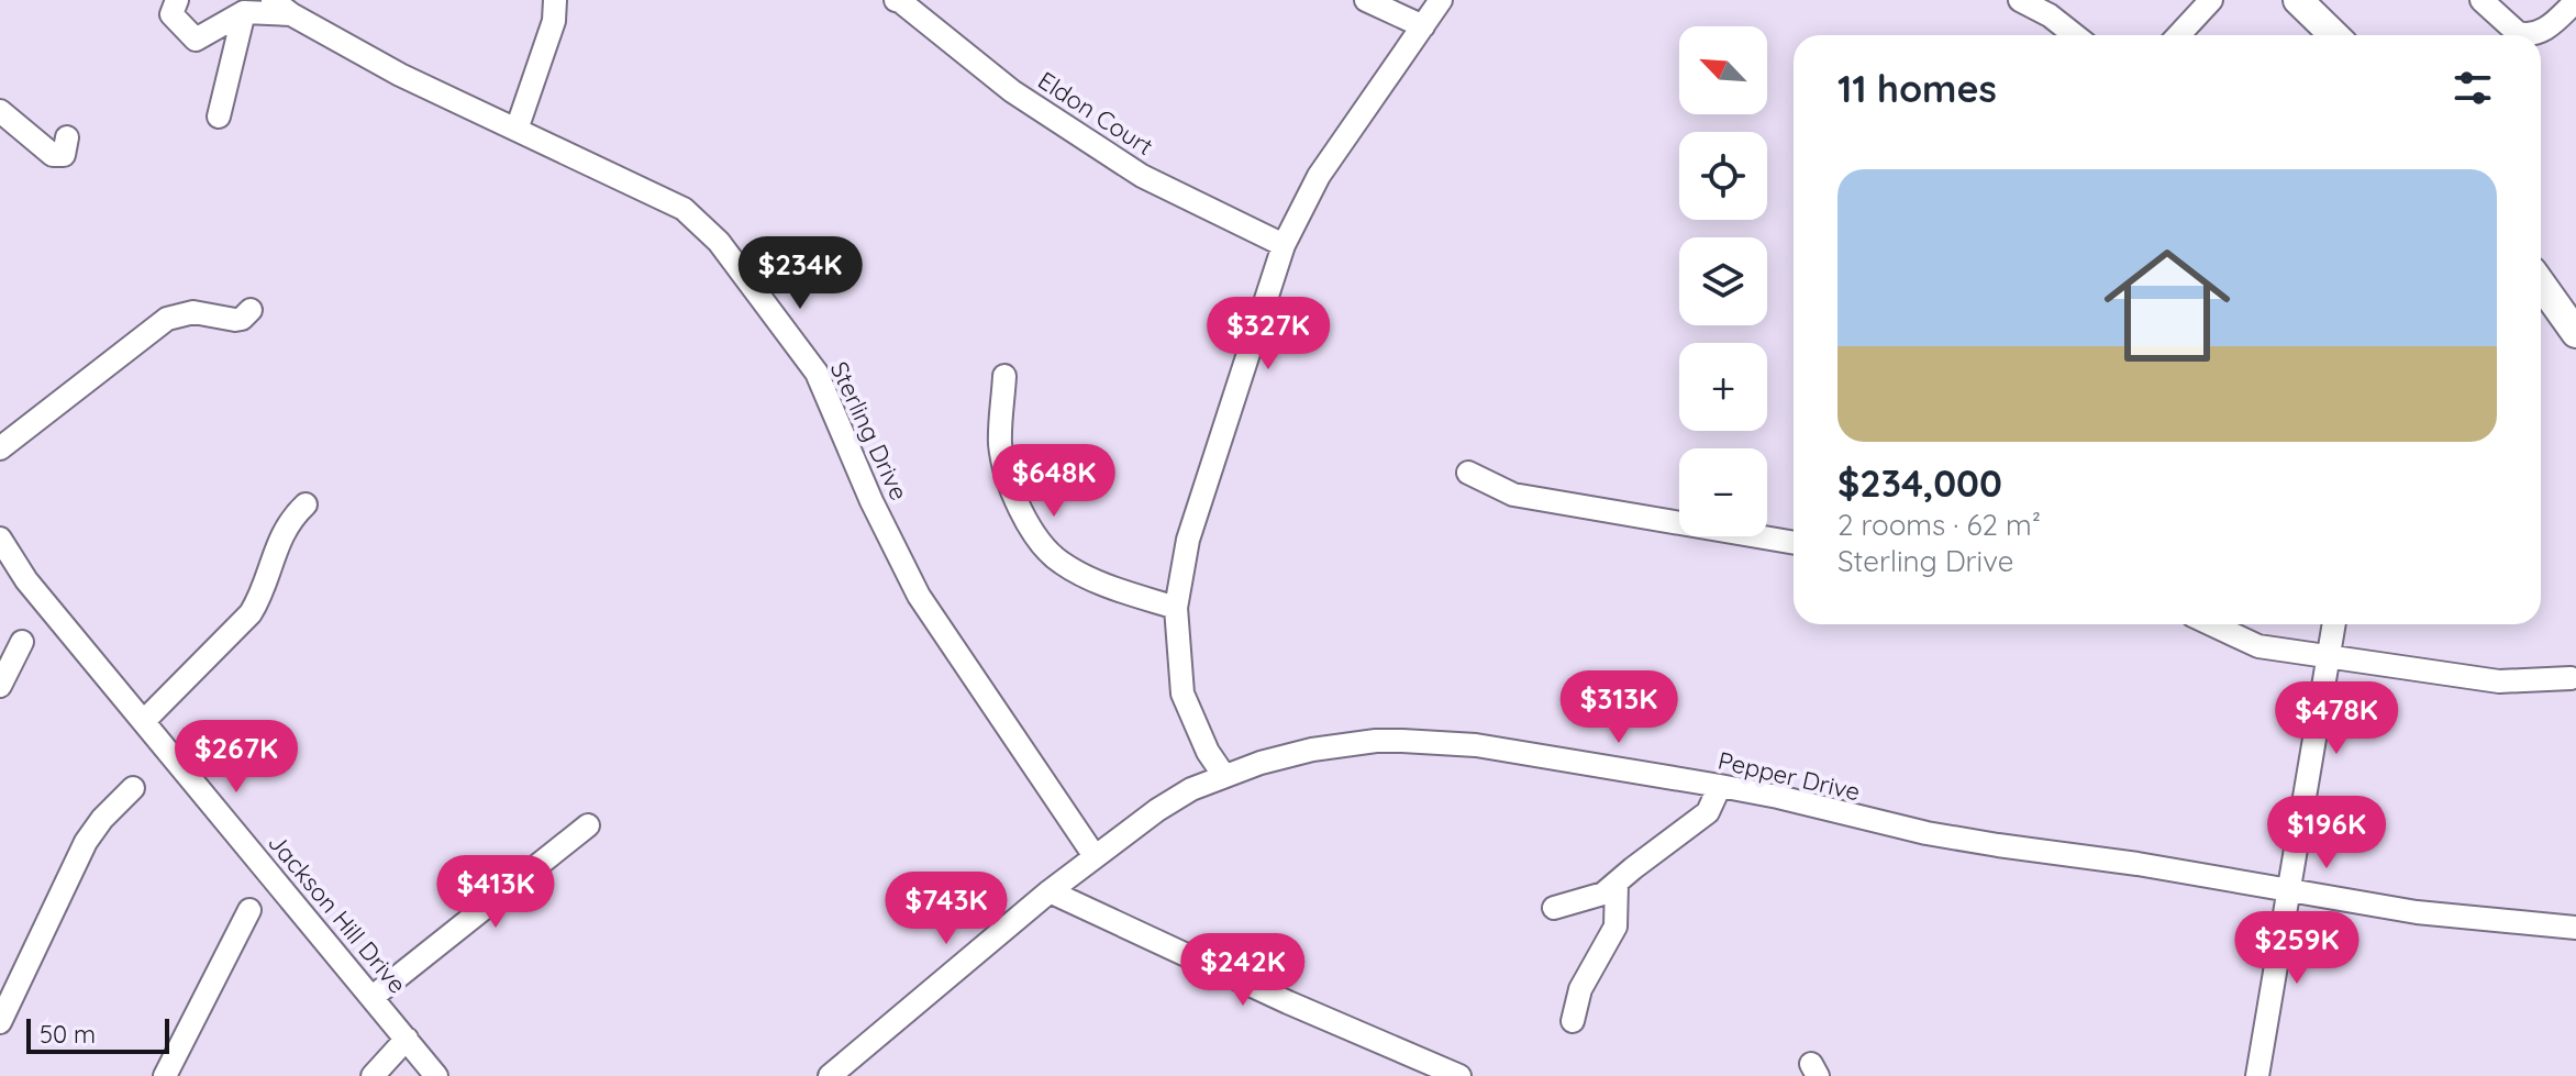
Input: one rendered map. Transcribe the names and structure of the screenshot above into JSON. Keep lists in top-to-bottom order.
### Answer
{
  "streets": {
    "street": [
      "Eldon Court",
      "Sterling Drive",
      "Pepper Drive",
      "Jackson Hill Drive"
    ]
  },
  "crossings": [
    ["Sterling Drive", "Pepper Drive"]
  ],
  "scale_bar": "50 m",
  "north": "top left",
  "page": {
    "map_buttons": ["+", "−"],
    "heading": "11 homes",
    "list": [
      {
        "name": "$234,000",
        "note": "2 rooms · 62 m² · Sterling Drive"
      }
    ],
    "price": [
      "$234K",
      "$327K",
      "$648K",
      "$313K",
      "$478K",
      "$267K",
      "$196K",
      "$413K",
      "$743K",
      "$259K",
      "$242K"
    ],
    "scale": "50 m"
  }
}
